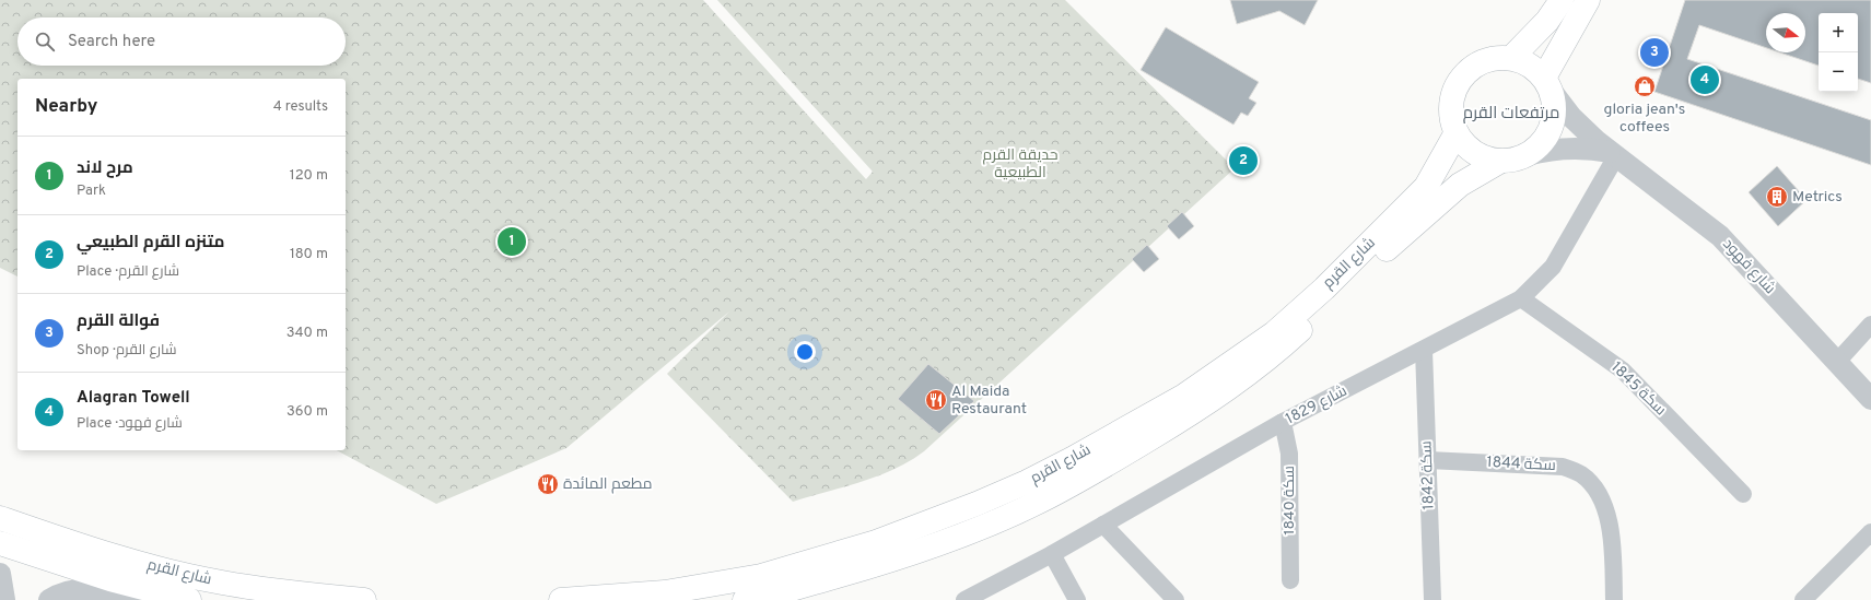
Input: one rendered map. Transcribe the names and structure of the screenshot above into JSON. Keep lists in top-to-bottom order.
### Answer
{
  "streets": {
    "main road": ["شارع القرم"],
    "street": [
      "شارع فهود",
      "1845 سكة",
      "1829 شارع",
      "سكة 1844",
      "سكة 1842",
      "سكة 1840"
    ]
  },
  "crossings": [
    ["شارع القرم", "شارع فهود"],
    ["شارع فهود", "1829 شارع"],
    ["1845 سكة", "1829 شارع"],
    ["1829 شارع", "سكة 1842"],
    ["1829 شارع", "سكة 1840"],
    ["سكة 1844", "سكة 1842"]
  ],
  "districts": ["مرتفعات القرم"],
  "parks": ["حديقة القرم الطبيعية"],
  "places": {
    "shop": ["gloria jean's coffees"],
    "building": ["Metrics"],
    "restaurant": ["Al Maida Restaurant", "مطعم المائدة"]
  },
  "north": "right",
  "page": {
    "map_buttons": ["+", "−"],
    "search": "Search here",
    "pins": [
      "3",
      "4",
      "2",
      "1"
    ],
    "heading": ["Nearby", "4 results"],
    "list": [
      {
        "mark": "1",
        "name": "مرح لاند",
        "note": "Park",
        "value": "120 m"
      },
      {
        "mark": "2",
        "name": "متنزه القرم الطبيعي",
        "note": "Place · شارع القرم",
        "value": "180 m"
      },
      {
        "mark": "3",
        "name": "فوالة القرم",
        "note": "Shop · شارع القرم",
        "value": "340 m"
      },
      {
        "mark": "4",
        "name": "Alagran Towell",
        "note": "Place · شارع فهود",
        "value": "360 m"
      }
    ]
  }
}
